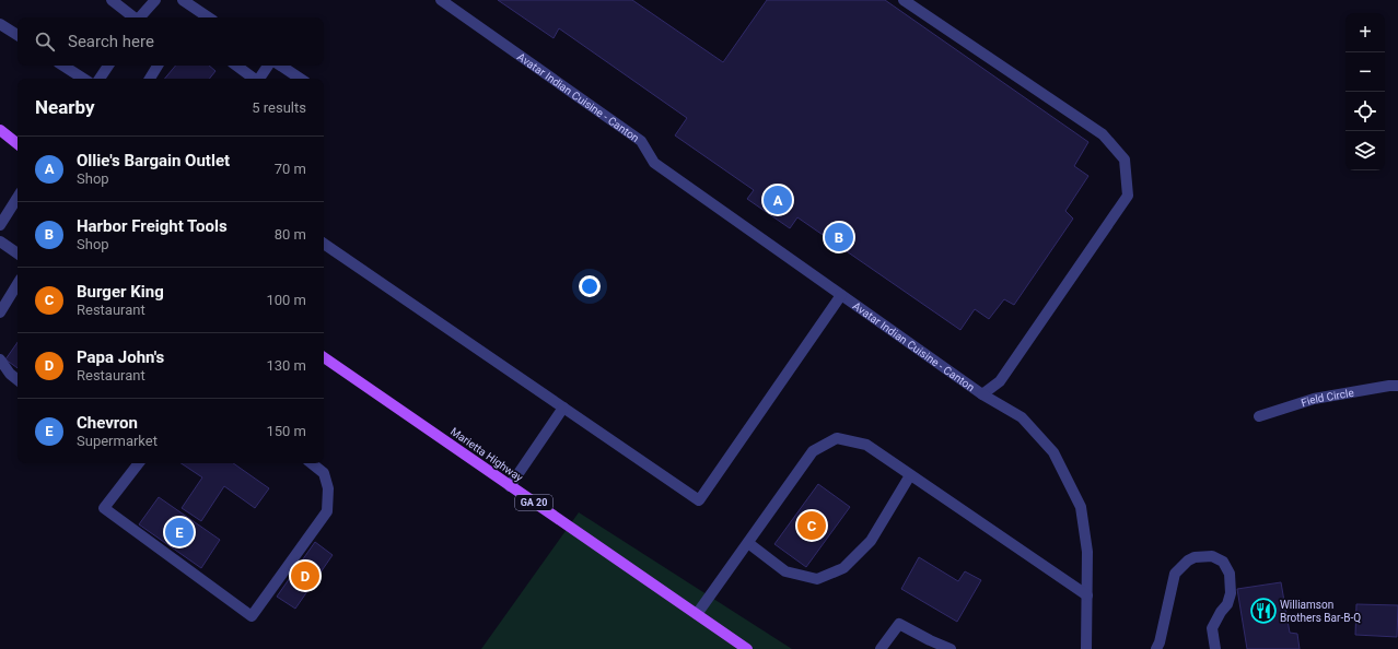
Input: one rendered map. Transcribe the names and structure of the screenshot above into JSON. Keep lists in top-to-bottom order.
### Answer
{
  "streets": {
    "main road": ["Marietta Highway", "GA 20"],
    "street": ["Avatar Indian Cuisine - Canton", "Field Circle"]
  },
  "places": {
    "restaurant": ["Williamson Brothers Bar-B-Q"]
  },
  "page": {
    "map_buttons": ["+", "−"],
    "search": "Search here",
    "heading": ["Nearby", "5 results"],
    "list": [
      {
        "mark": "A",
        "name": "Ollie's Bargain Outlet",
        "note": "Shop",
        "value": "70 m"
      },
      {
        "mark": "B",
        "name": "Harbor Freight Tools",
        "note": "Shop",
        "value": "80 m"
      },
      {
        "mark": "C",
        "name": "Burger King",
        "note": "Restaurant",
        "value": "100 m"
      },
      {
        "mark": "D",
        "name": "Papa John's",
        "note": "Restaurant",
        "value": "130 m"
      },
      {
        "mark": "E",
        "name": "Chevron",
        "note": "Supermarket",
        "value": "150 m"
      }
    ],
    "pins": [
      "A",
      "B",
      "C",
      "E",
      "D"
    ]
  }
}
